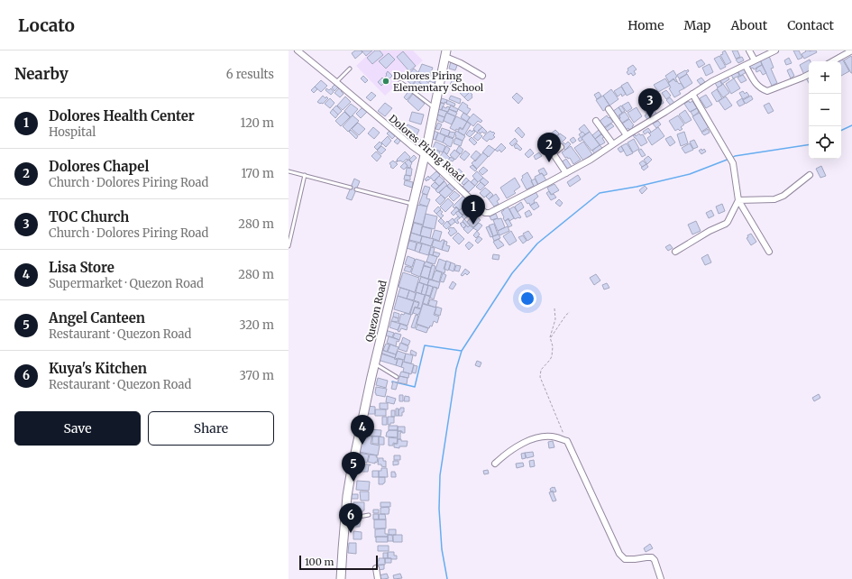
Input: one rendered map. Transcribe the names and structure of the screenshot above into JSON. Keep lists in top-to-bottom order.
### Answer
{
  "streets": {
    "main road": ["Quezon Road"],
    "street": ["Dolores Piring Road"]
  },
  "crossings": [
    ["Dolores Piring Road", "Quezon Road"]
  ],
  "places": ["Dolores Piring Elementary School"],
  "scale_bar": "100 m",
  "page": {
    "header": "Locato",
    "nav": [
      "Home",
      "Map",
      "About",
      "Contact"
    ],
    "heading": ["Nearby", "6 results"],
    "map_buttons": ["+", "−"],
    "pins": [
      "3",
      "2",
      "1",
      "4",
      "5",
      "6"
    ],
    "list": [
      {
        "mark": "1",
        "name": "Dolores Health Center",
        "note": "Hospital",
        "value": "120 m"
      },
      {
        "mark": "2",
        "name": "Dolores Chapel",
        "note": "Church · Dolores Piring Road",
        "value": "170 m"
      },
      {
        "mark": "3",
        "name": "TOC Church",
        "note": "Church · Dolores Piring Road",
        "value": "280 m"
      },
      {
        "mark": "4",
        "name": "Lisa Store",
        "note": "Supermarket · Quezon Road",
        "value": "280 m"
      },
      {
        "mark": "5",
        "name": "Angel Canteen",
        "note": "Restaurant · Quezon Road",
        "value": "320 m"
      },
      {
        "mark": "6",
        "name": "Kuya's Kitchen",
        "note": "Restaurant · Quezon Road",
        "value": "370 m"
      }
    ],
    "buttons": ["Save", "Share"],
    "scale": "100 m"
  }
}
